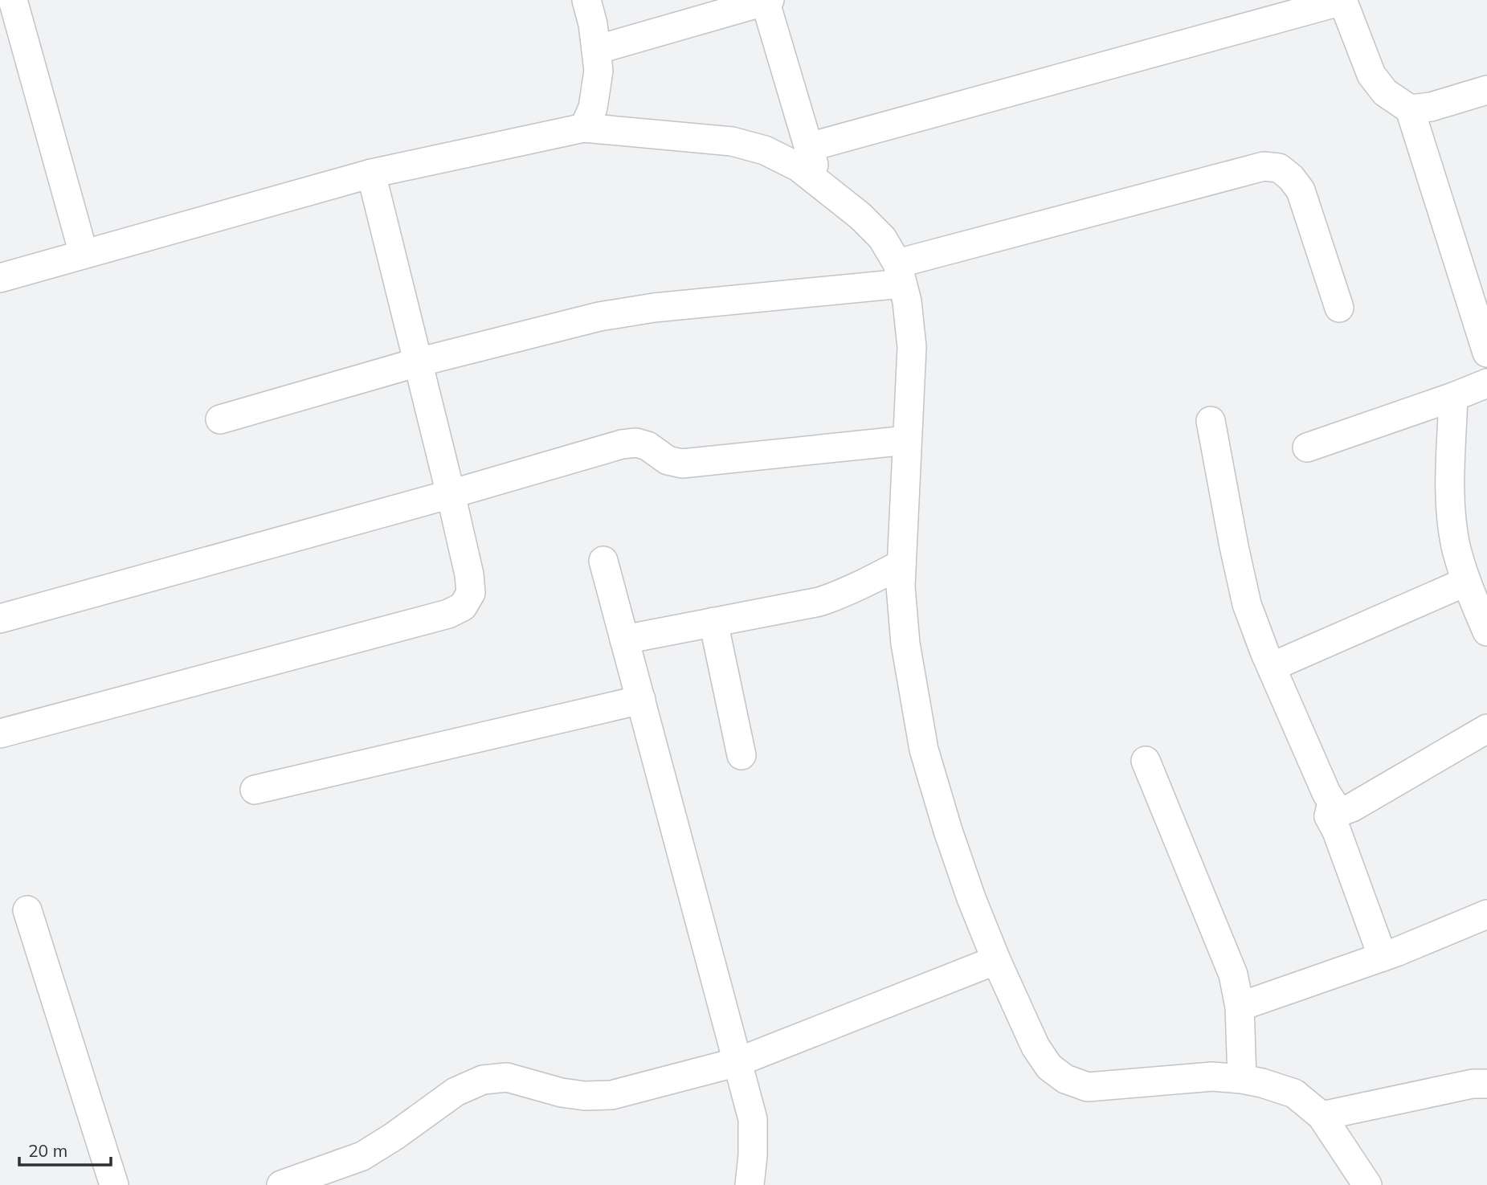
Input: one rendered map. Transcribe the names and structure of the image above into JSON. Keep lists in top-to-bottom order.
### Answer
{
  "scale_bar": "20 m"
}
